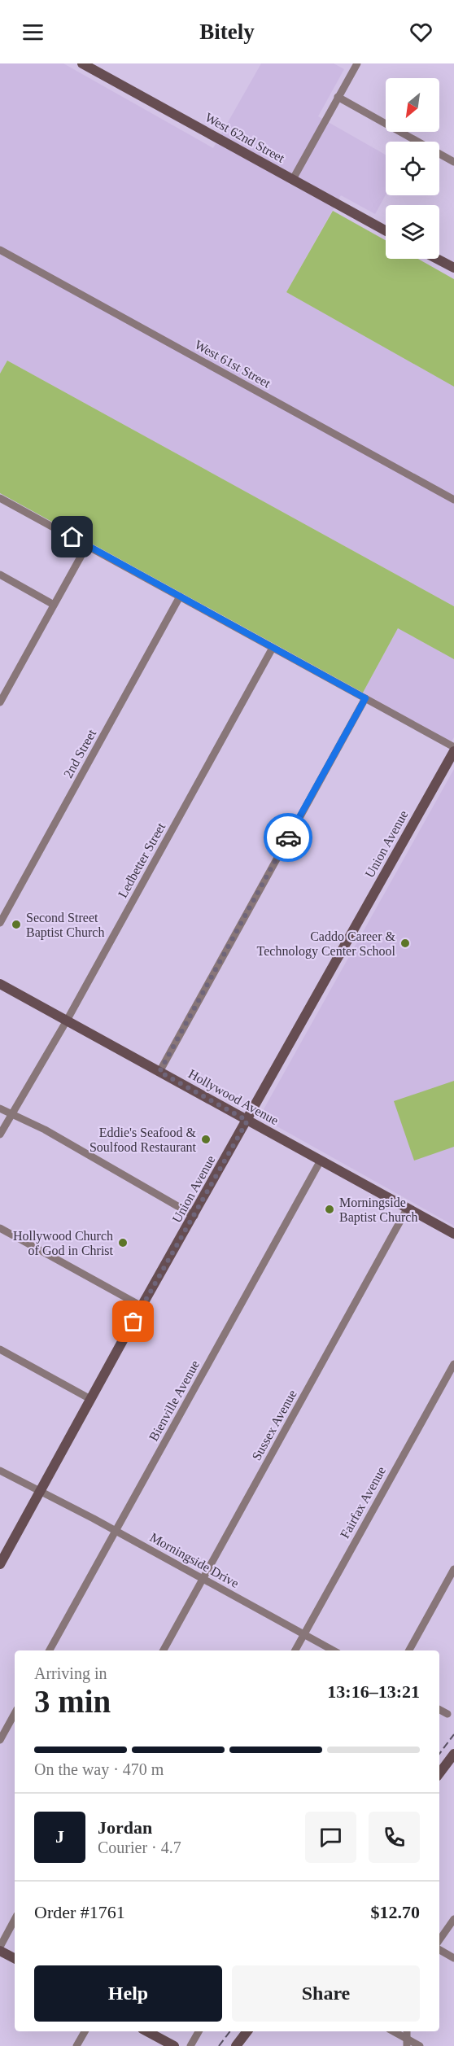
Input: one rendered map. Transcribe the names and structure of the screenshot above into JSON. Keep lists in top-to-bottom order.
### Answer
{
  "streets": {
    "street": [
      "West 62nd Street",
      "West 61st Street",
      "2nd Street",
      "Union Avenue",
      "Ledbetter Street",
      "Hollywood Avenue",
      "Bienville Avenue",
      "Sussex Avenue",
      "Fairfax Avenue",
      "Morningside Drive"
    ]
  },
  "crossings": [
    ["Union Avenue", "Hollywood Avenue"],
    ["Union Avenue", "Morningside Drive"],
    ["Ledbetter Street", "Hollywood Avenue"],
    ["Hollywood Avenue", "Bienville Avenue"],
    ["Hollywood Avenue", "Sussex Avenue"],
    ["Bienville Avenue", "Morningside Drive"],
    ["Sussex Avenue", "Morningside Drive"],
    ["Fairfax Avenue", "Morningside Drive"]
  ],
  "places": [
    "Second Street Baptist Church",
    "Caddo Career & Technology Center School",
    "Eddie's Seafood & Soulfood Restaurant",
    "Morningside Baptist Church",
    "Hollywood Church of God in Christ"
  ],
  "north": "bottom left",
  "page": {
    "header": "Bitely",
    "heading": ["3 min", "Arriving in", "13:16–13:21"],
    "panel": [
      "Jordan",
      "Courier · 4.7",
      "Order #1761",
      "$12.70"
    ],
    "bar": "On the way · 470 m",
    "round": "J",
    "buttons": ["Help", "Share"]
  }
}
